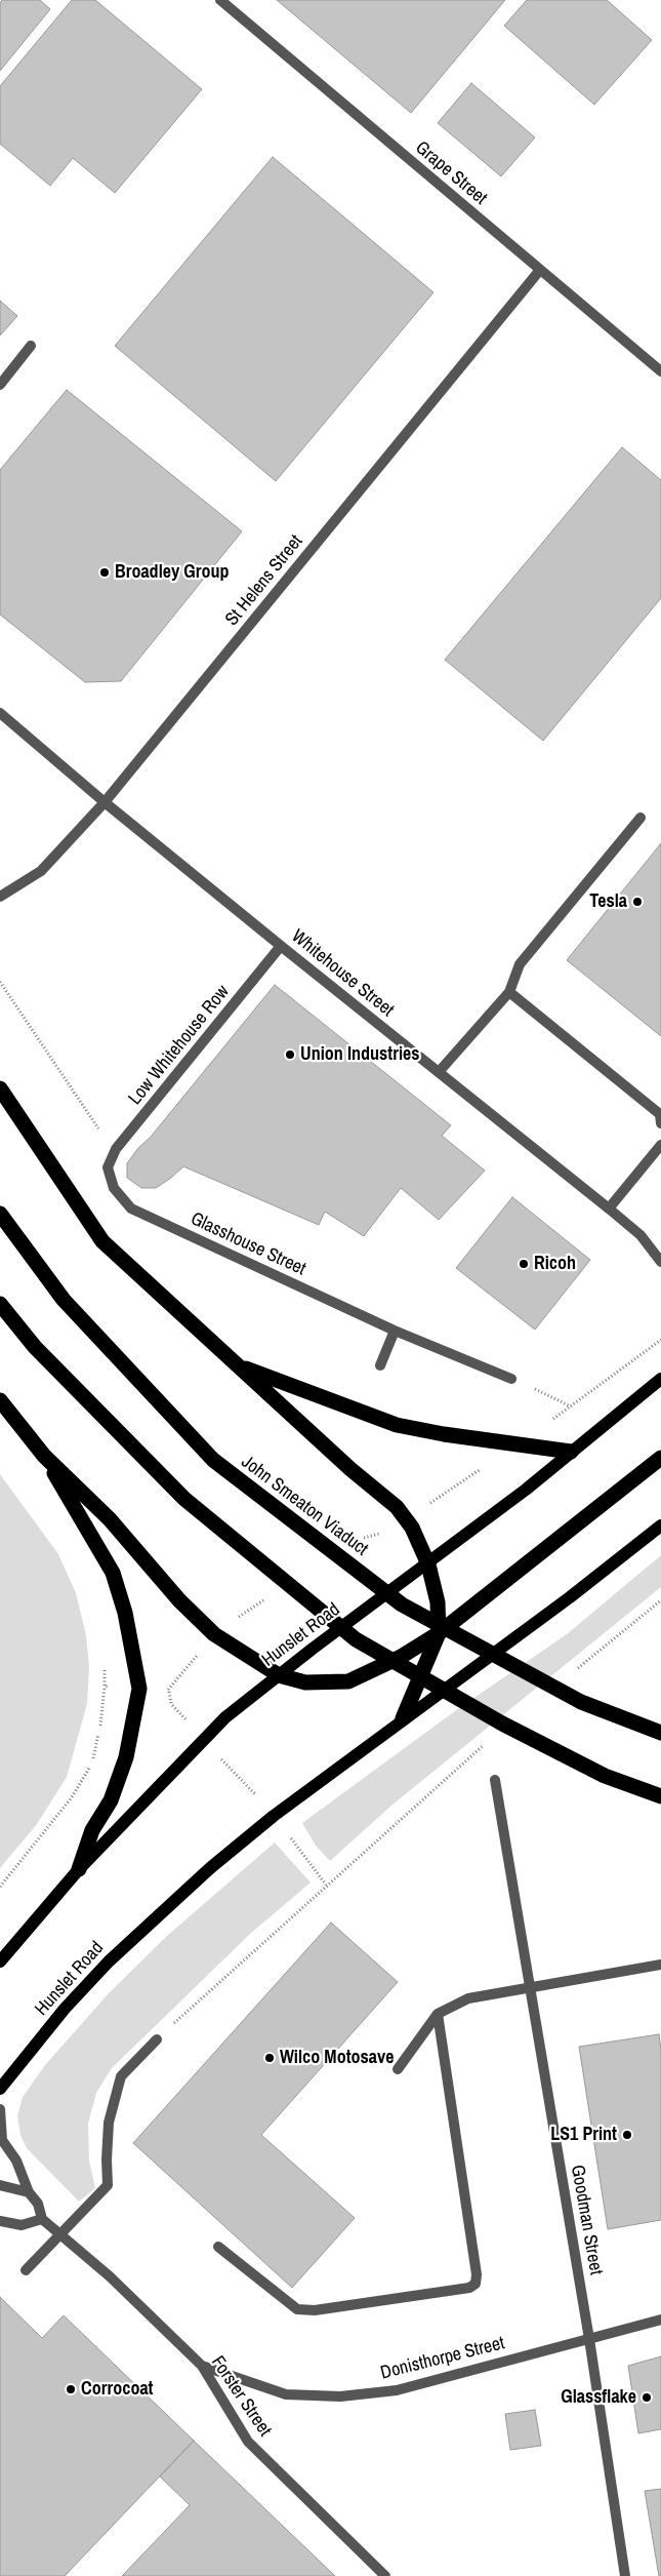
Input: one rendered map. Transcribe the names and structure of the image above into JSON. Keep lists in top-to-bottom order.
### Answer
{
  "streets": {
    "highway": ["John Smeaton Viaduct"],
    "main road": ["Hunslet Road"],
    "street": [
      "Grape Street",
      "St Helens Street",
      "Whitehouse Street",
      "Low Whitehouse Row",
      "Glasshouse Street",
      "Goodman Street",
      "Donisthorpe Street",
      "Forster Street"
    ]
  },
  "crossings": [
    ["Grape Street", "St Helens Street"],
    ["St Helens Street", "Whitehouse Street"],
    ["Whitehouse Street", "Low Whitehouse Row"],
    ["Low Whitehouse Row", "Glasshouse Street"],
    ["Goodman Street", "Donisthorpe Street"],
    ["Donisthorpe Street", "Forster Street"]
  ],
  "places": [
    "Broadley Group",
    "Tesla",
    "Union Industries",
    "Ricoh",
    "Wilco Motosave",
    "LS1 Print",
    "Corrocoat",
    "Glassflake"
  ]
}
